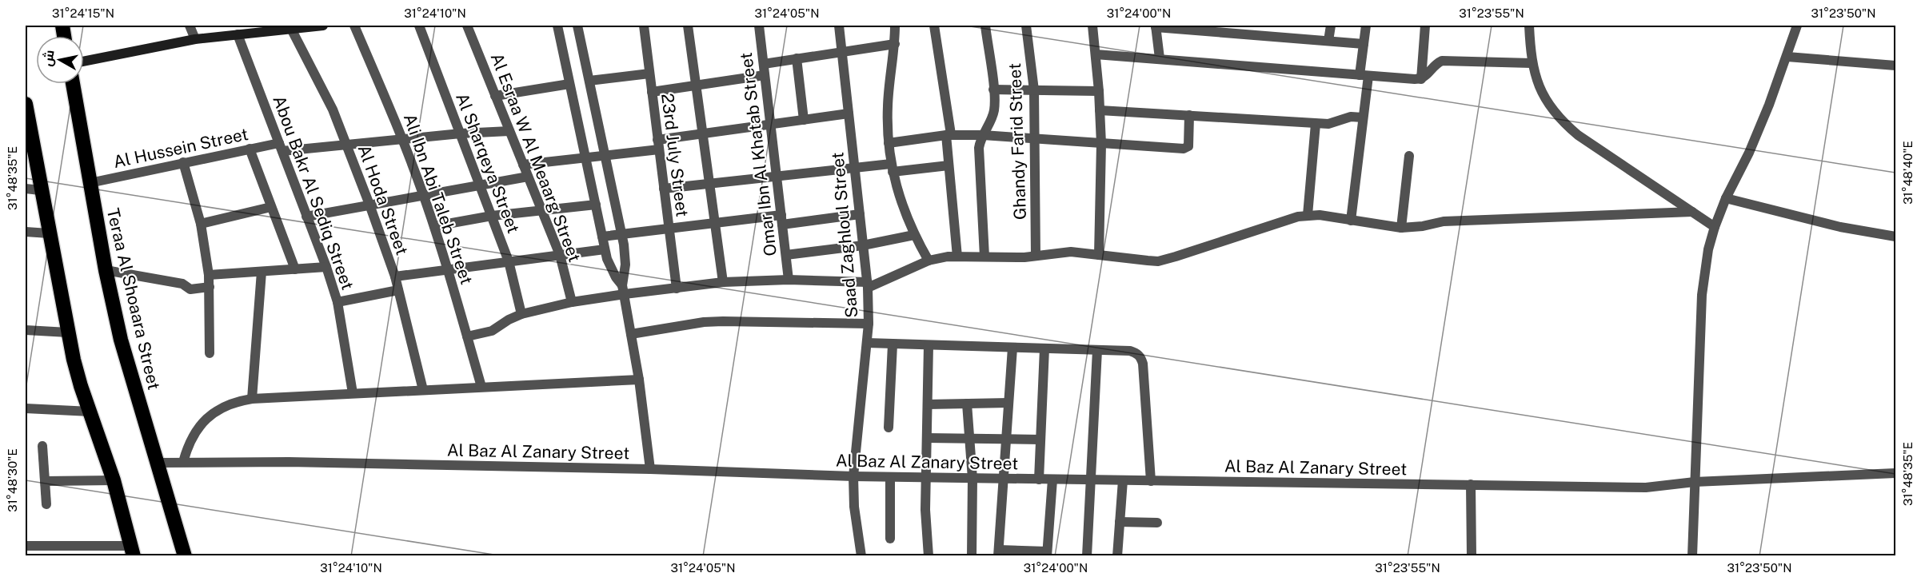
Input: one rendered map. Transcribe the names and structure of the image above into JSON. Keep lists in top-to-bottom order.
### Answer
{
  "streets": {
    "highway": ["Teraa Al Shoaara Street"],
    "street": [
      "Ghandy Farid Street",
      "Al Hussein Street",
      "Omar Ibn Al Khatab Street",
      "23rd July Street",
      "Al Esraa W Al Meaarg Street",
      "Al Sharqeya Street",
      "Abou Bakr Al Sediq Street",
      "Ali Ibn Abi Taleb Street",
      "Al Hoda Street",
      "Saad Zaghloul Street",
      "Al Baz Al Zanary Street"
    ]
  },
  "crossings": [
    ["Al Hussein Street", "Al Esraa W Al Meaarg Street"],
    ["Al Hussein Street", "Al Sharqeya Street"],
    ["Al Hussein Street", "Abou Bakr Al Sediq Street"],
    ["Al Hussein Street", "Ali Ibn Abi Taleb Street"],
    ["Al Hussein Street", "Al Hoda Street"],
    ["Al Hussein Street", "Teraa Al Shoaara Street"],
    ["Saad Zaghloul Street", "Al Baz Al Zanary Street"],
    ["Teraa Al Shoaara Street", "Al Baz Al Zanary Street"]
  ],
  "north": "left",
  "coordinates": [
    "31°24'15\"N",
    "31°24'10\"N",
    "31°24'05\"N",
    "31°24'00\"N",
    "31°23'55\"N",
    "31°23'50\"N",
    "31°48'40\"E",
    "31°48'35\"E",
    "31°48'30\"E"
  ]
}
